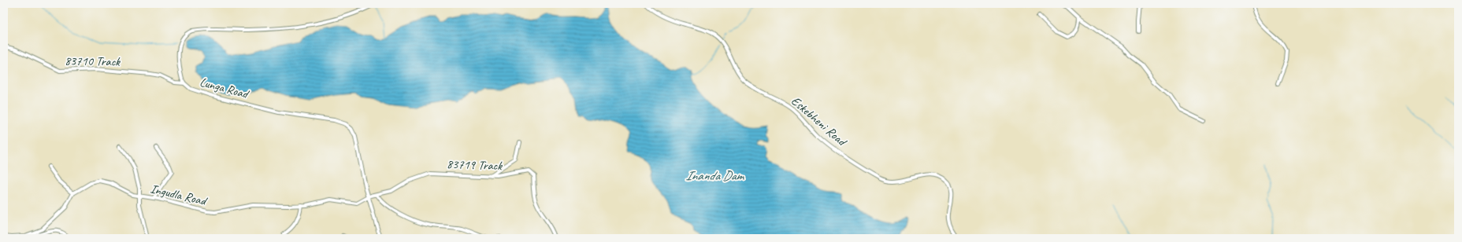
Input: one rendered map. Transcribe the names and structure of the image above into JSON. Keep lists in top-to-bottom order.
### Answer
{
  "streets": {
    "street": [
      "83710 Track",
      "Lunga Road",
      "Eskebheni Road",
      "83719 Track",
      "Ingudla Road"
    ]
  },
  "crossings": [
    ["83710 Track", "Lunga Road"],
    ["Lunga Road", "83719 Track"],
    ["Lunga Road", "Ingudla Road"],
    ["83719 Track", "Ingudla Road"]
  ],
  "water": ["Inanda Dam"]
}
